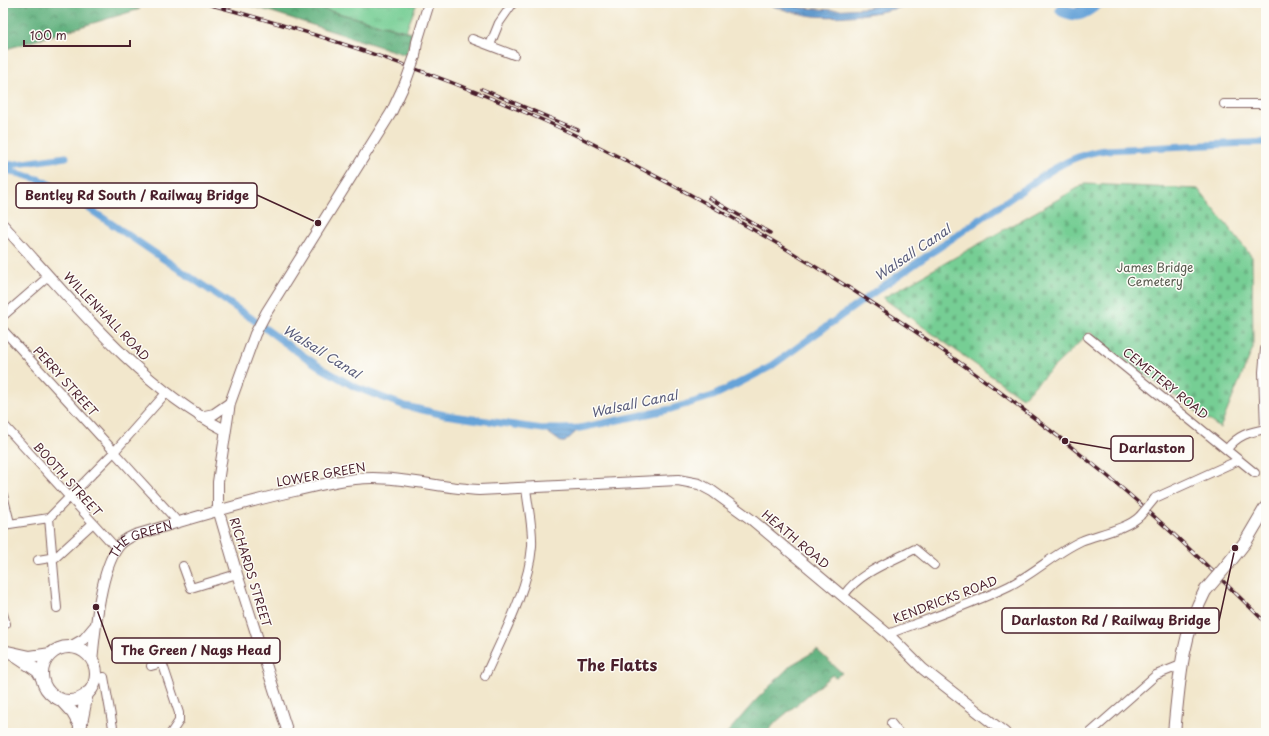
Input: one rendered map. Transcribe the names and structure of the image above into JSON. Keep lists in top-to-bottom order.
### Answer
{
  "streets": {
    "street": [
      "WILLENHALL ROAD",
      "PERRY STREET",
      "CEMETERY ROAD",
      "LOWER GREEN",
      "BOOTH STREET",
      "HEATH ROAD",
      "THE GREEN",
      "RICHARDS STREET",
      "KENDRICKS ROAD"
    ]
  },
  "crossings": [
    ["WILLENHALL ROAD", "RICHARDS STREET"],
    ["PERRY STREET", "THE GREEN"],
    ["CEMETERY ROAD", "KENDRICKS ROAD"],
    ["LOWER GREEN", "HEATH ROAD"],
    ["LOWER GREEN", "THE GREEN"],
    ["LOWER GREEN", "RICHARDS STREET"],
    ["BOOTH STREET", "THE GREEN"],
    ["HEATH ROAD", "KENDRICKS ROAD"],
    ["THE GREEN", "RICHARDS STREET"]
  ],
  "districts": ["The Flatts"],
  "water": ["Walsall Canal"],
  "parks": ["James Bridge Cemetery"],
  "places": [
    "Bentley Rd South / Railway Bridge",
    "Darlaston",
    "Darlaston Rd / Railway Bridge",
    "The Green / Nags Head"
  ],
  "scale_bar": "100 m"
}
